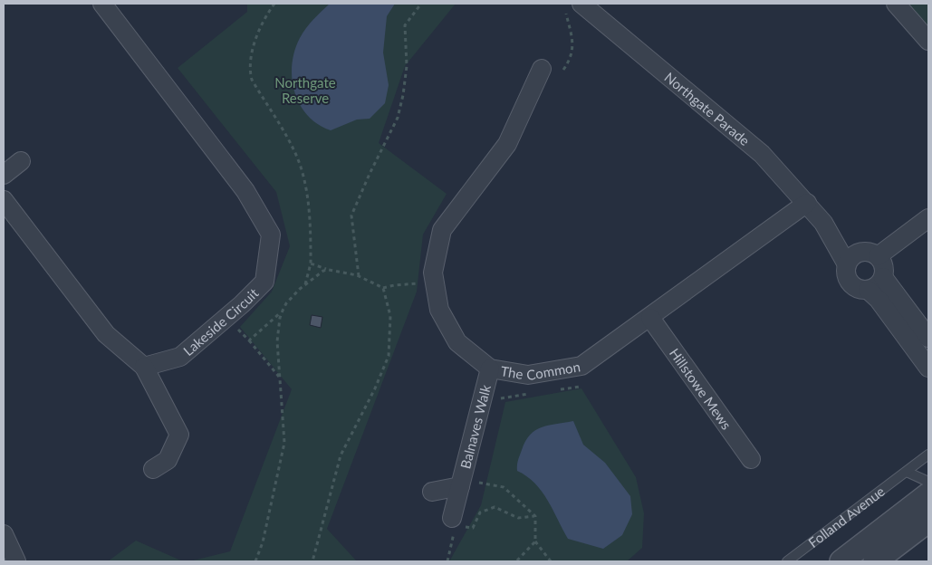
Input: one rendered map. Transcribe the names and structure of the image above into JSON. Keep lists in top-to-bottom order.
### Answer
{
  "streets": {
    "street": [
      "Northgate Parade",
      "Lakeside Circuit",
      "The Common",
      "Hillstowe Mews",
      "Balnaves Walk"
    ],
    "lane": ["Folland Avenue"]
  },
  "crossings": [
    ["Northgate Parade", "The Common"],
    ["The Common", "Hillstowe Mews"],
    ["The Common", "Balnaves Walk"]
  ],
  "parks": ["Northgate Reserve"]
}
